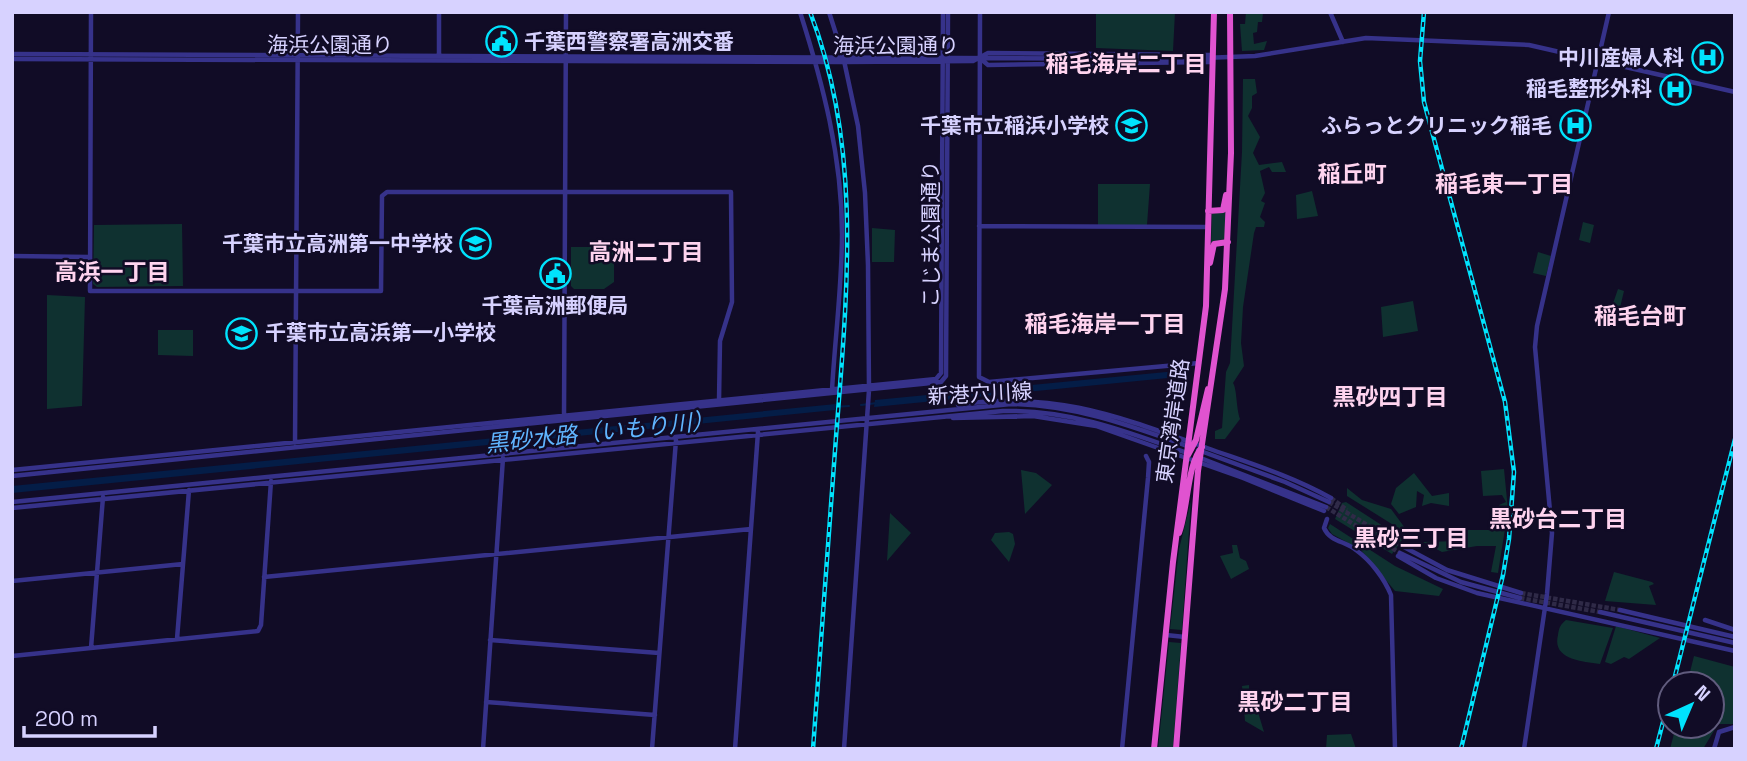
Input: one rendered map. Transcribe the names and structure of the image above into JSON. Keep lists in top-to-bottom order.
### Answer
{
  "streets": {
    "highway": ["東京湾岸道路"],
    "street": ["海浜公園通り", "こじま公園通り", "新港穴川線"]
  },
  "crossings": [
    ["海浜公園通り", "こじま公園通り"]
  ],
  "districts": [
    "稲毛海岸二丁目",
    "稲丘町",
    "稲毛東一丁目",
    "高洲二丁目",
    "高浜一丁目",
    "稲毛台町",
    "稲毛海岸一丁目",
    "黒砂四丁目",
    "黒砂台二丁目",
    "黒砂三丁目",
    "黒砂二丁目"
  ],
  "water": ["黒砂水路（いもり川）"],
  "places": {
    "public building": ["千葉西警察署高洲交番", "千葉高洲郵便局"],
    "hospital": ["中川産婦人科", "稲毛整形外科", "ふらっとクリニック稲毛"],
    "school or university": ["千葉市立稲浜小学校", "千葉市立高洲第一中学校", "千葉市立高浜第一小学校"]
  },
  "scale_bar": "200 m",
  "north": "top right"
}
